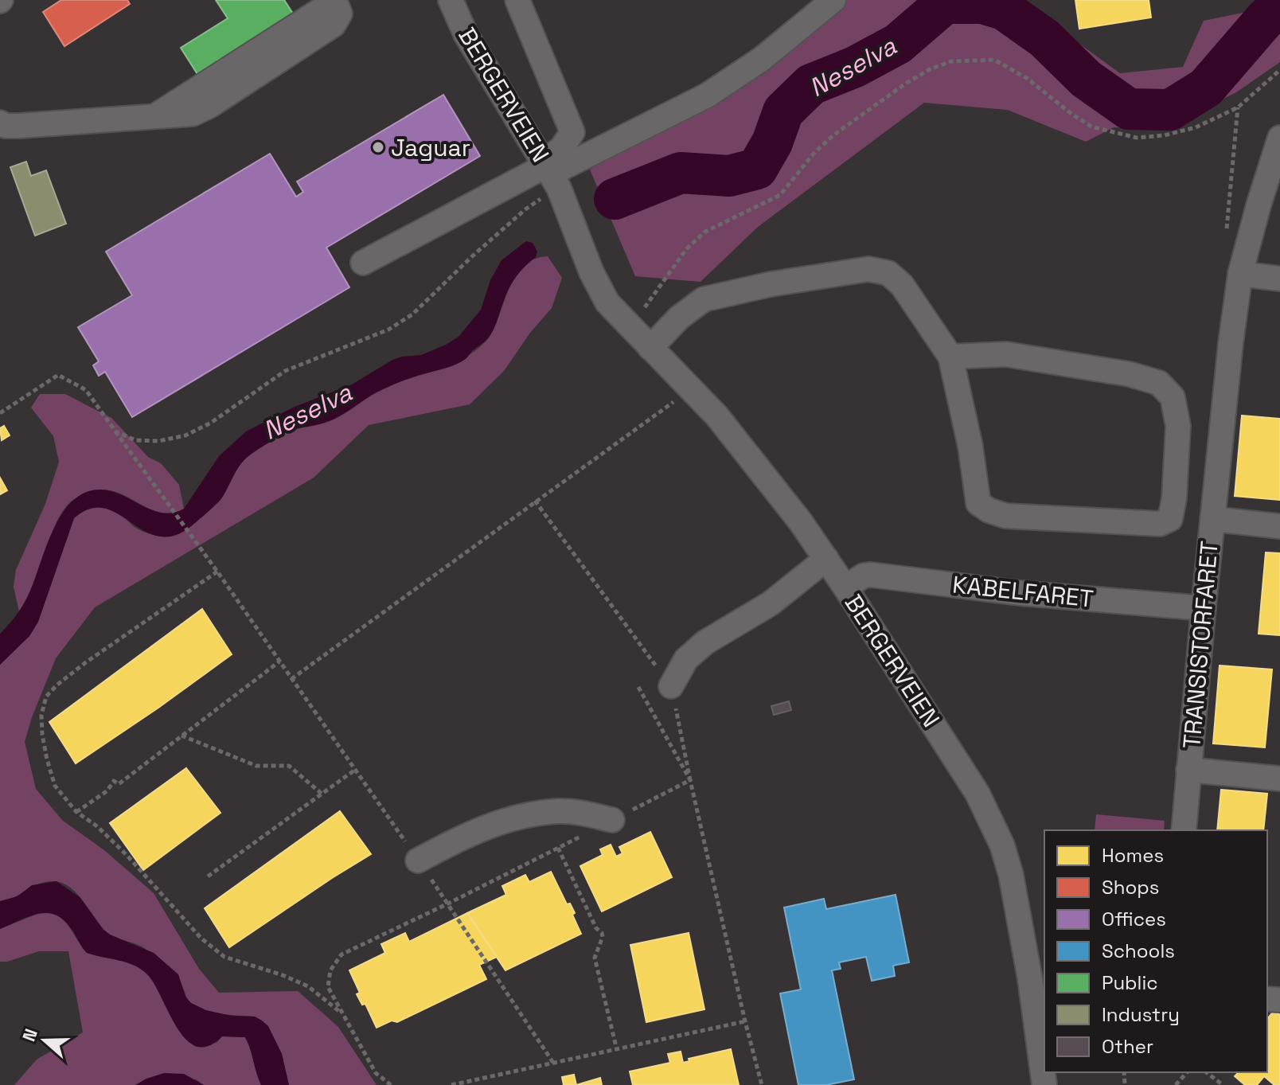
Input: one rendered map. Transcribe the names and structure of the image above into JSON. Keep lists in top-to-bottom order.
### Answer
{
  "streets": {
    "street": ["BERGERVEIEN", "KABELFARET", "TRANSISTORFARET"]
  },
  "crossings": [
    ["BERGERVEIEN", "KABELFARET"],
    ["KABELFARET", "TRANSISTORFARET"]
  ],
  "water": ["Neselva"],
  "places": ["Jaguar"],
  "legend": [
    "Homes",
    "Shops",
    "Offices",
    "Schools",
    "Public",
    "Industry",
    "Other"
  ],
  "north": "left"
}
